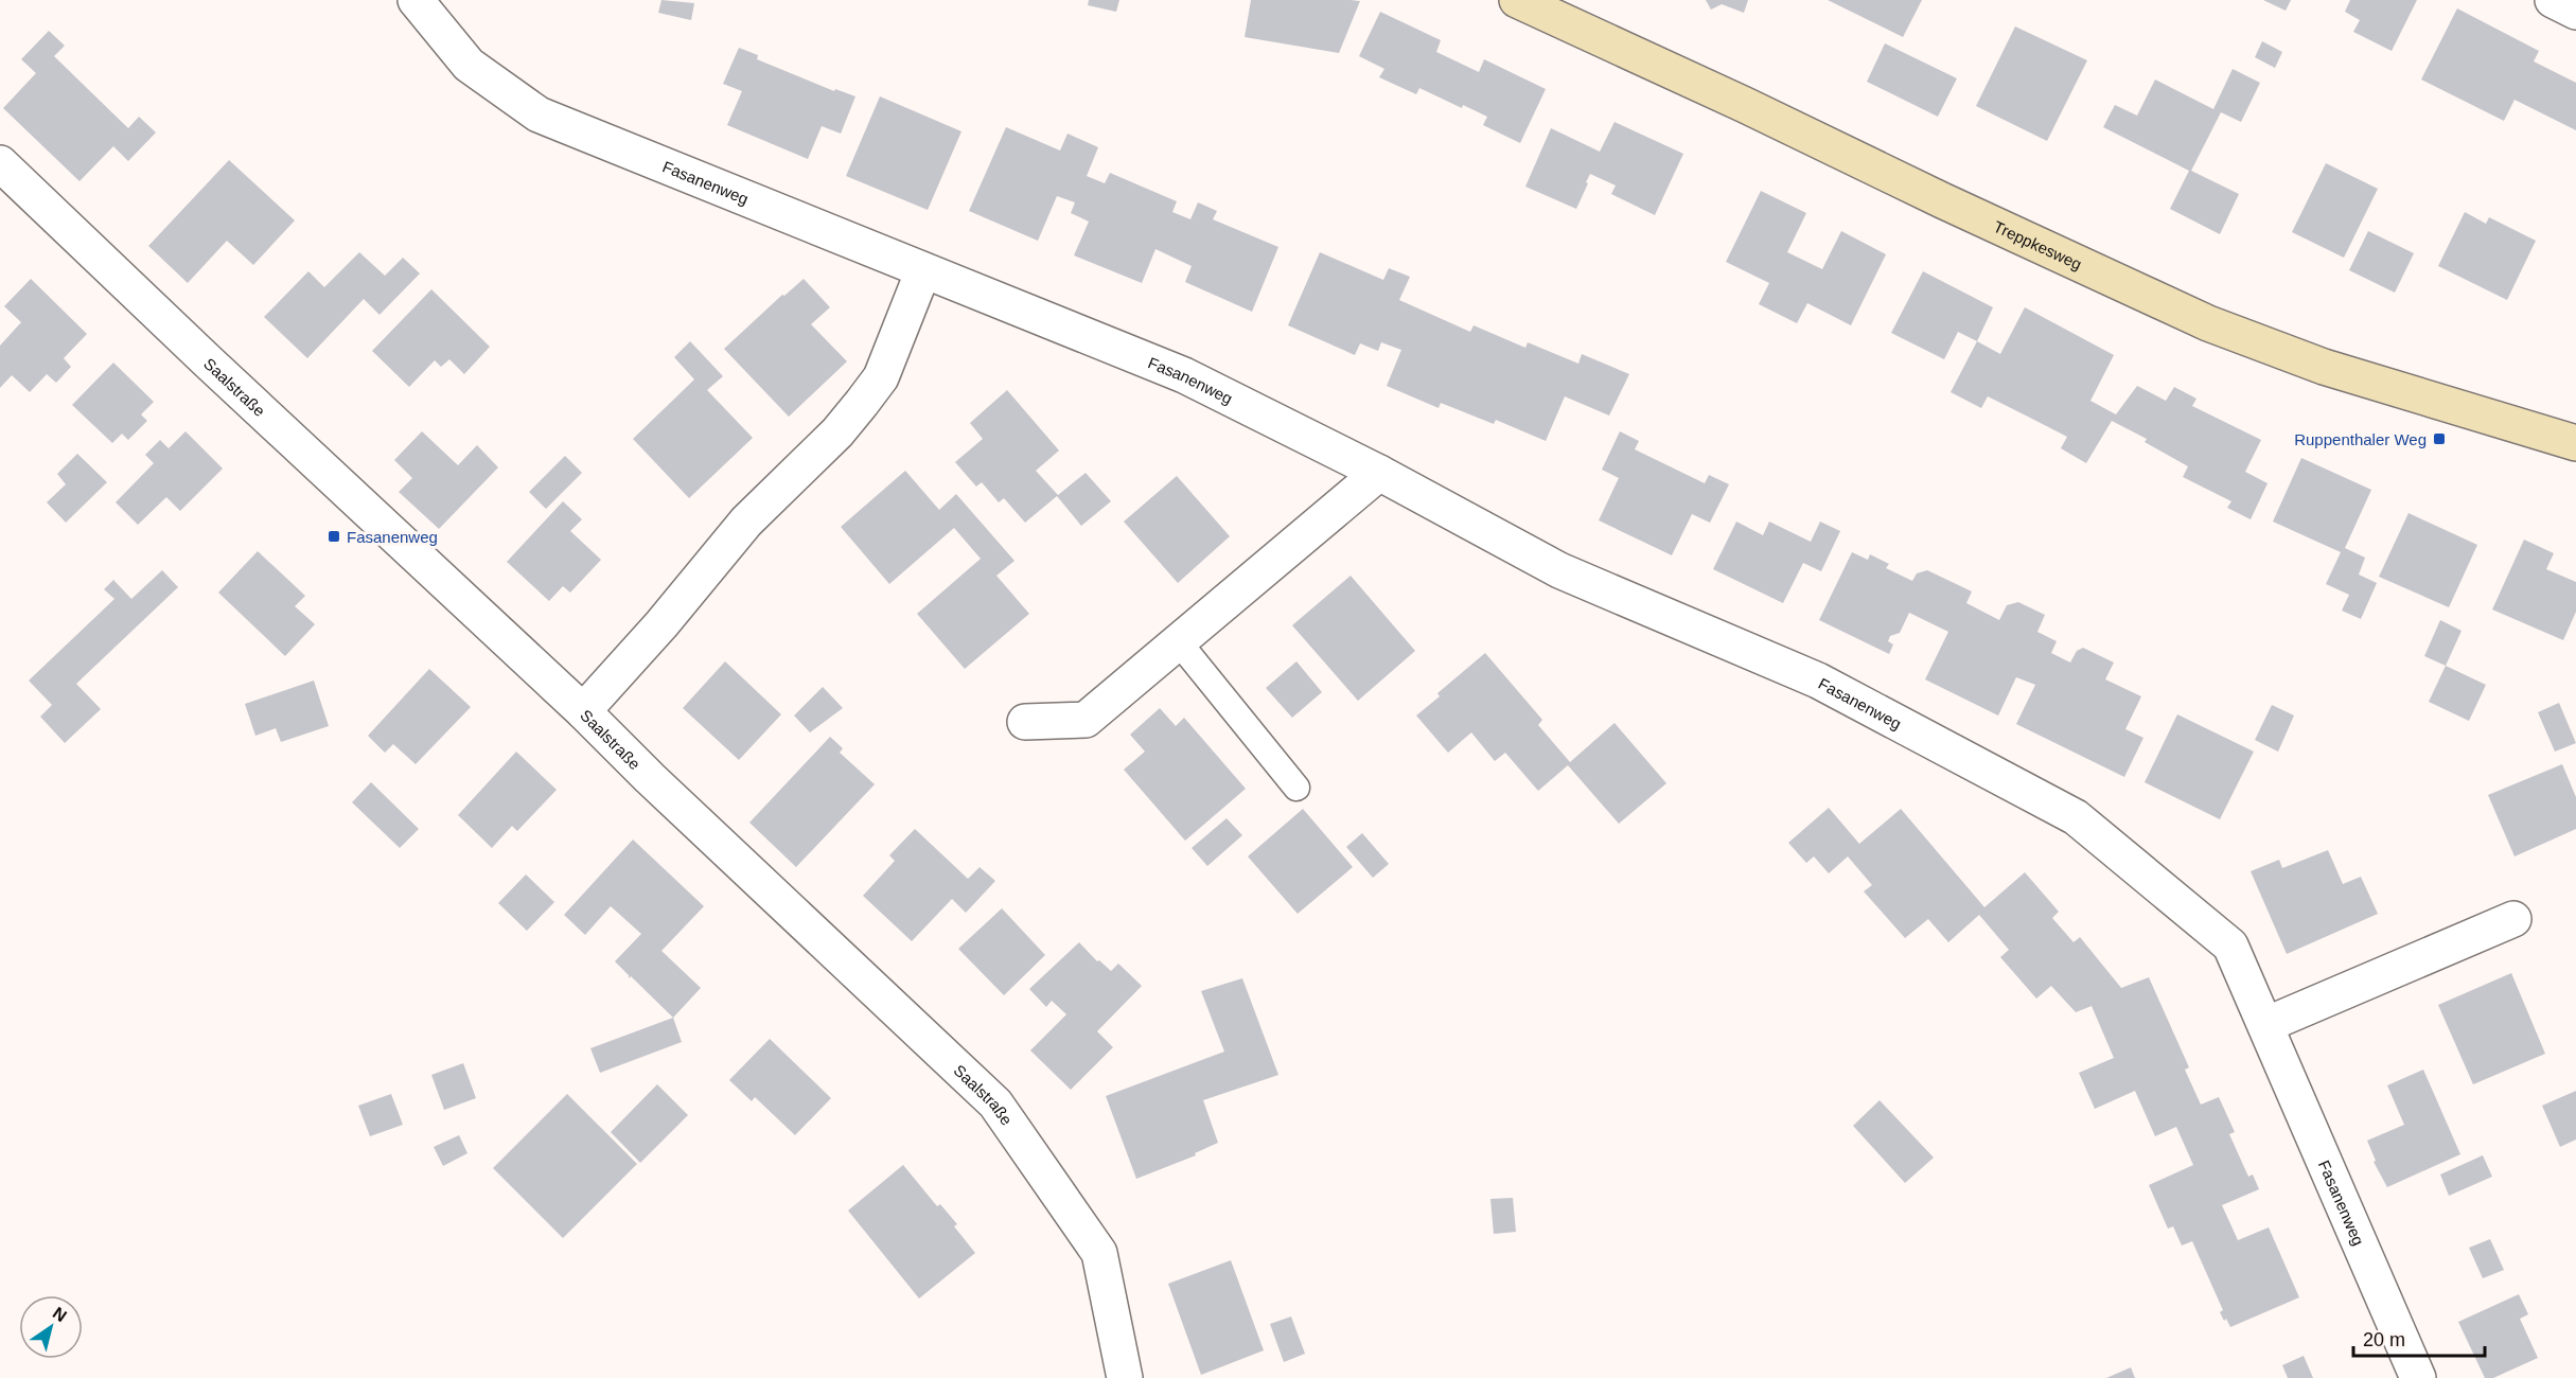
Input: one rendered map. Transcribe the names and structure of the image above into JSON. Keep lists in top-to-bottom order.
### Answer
{
  "streets": {
    "street": ["Fasanenweg", "Treppkesweg", "Saalstraße"]
  },
  "places": {
    "transit": ["Ruppenthaler Weg", "Fasanenweg"]
  },
  "scale_bar": "20 m",
  "north": "top right"
}
